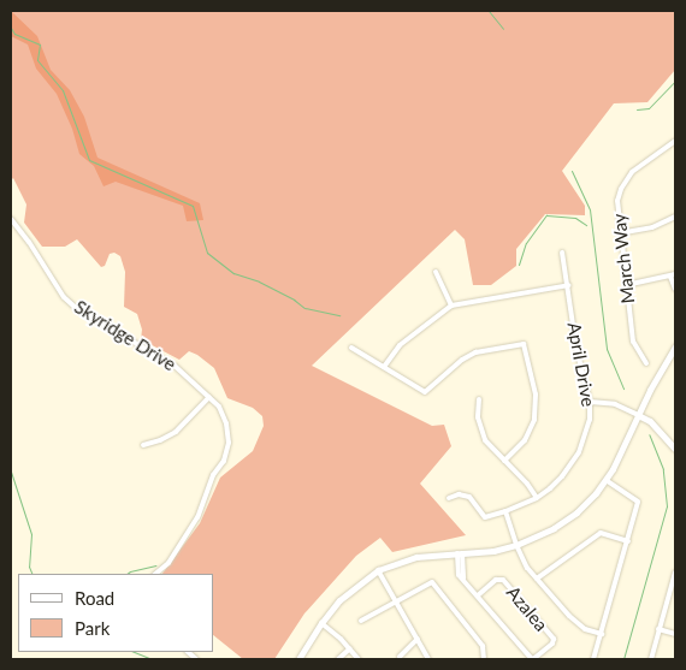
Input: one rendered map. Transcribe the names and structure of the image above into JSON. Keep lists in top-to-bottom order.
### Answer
{
  "streets": {
    "street": [
      "March Way",
      "Skyridge Drive",
      "April Drive",
      "Azalea"
    ]
  },
  "legend": ["Road", "Park"]
}
